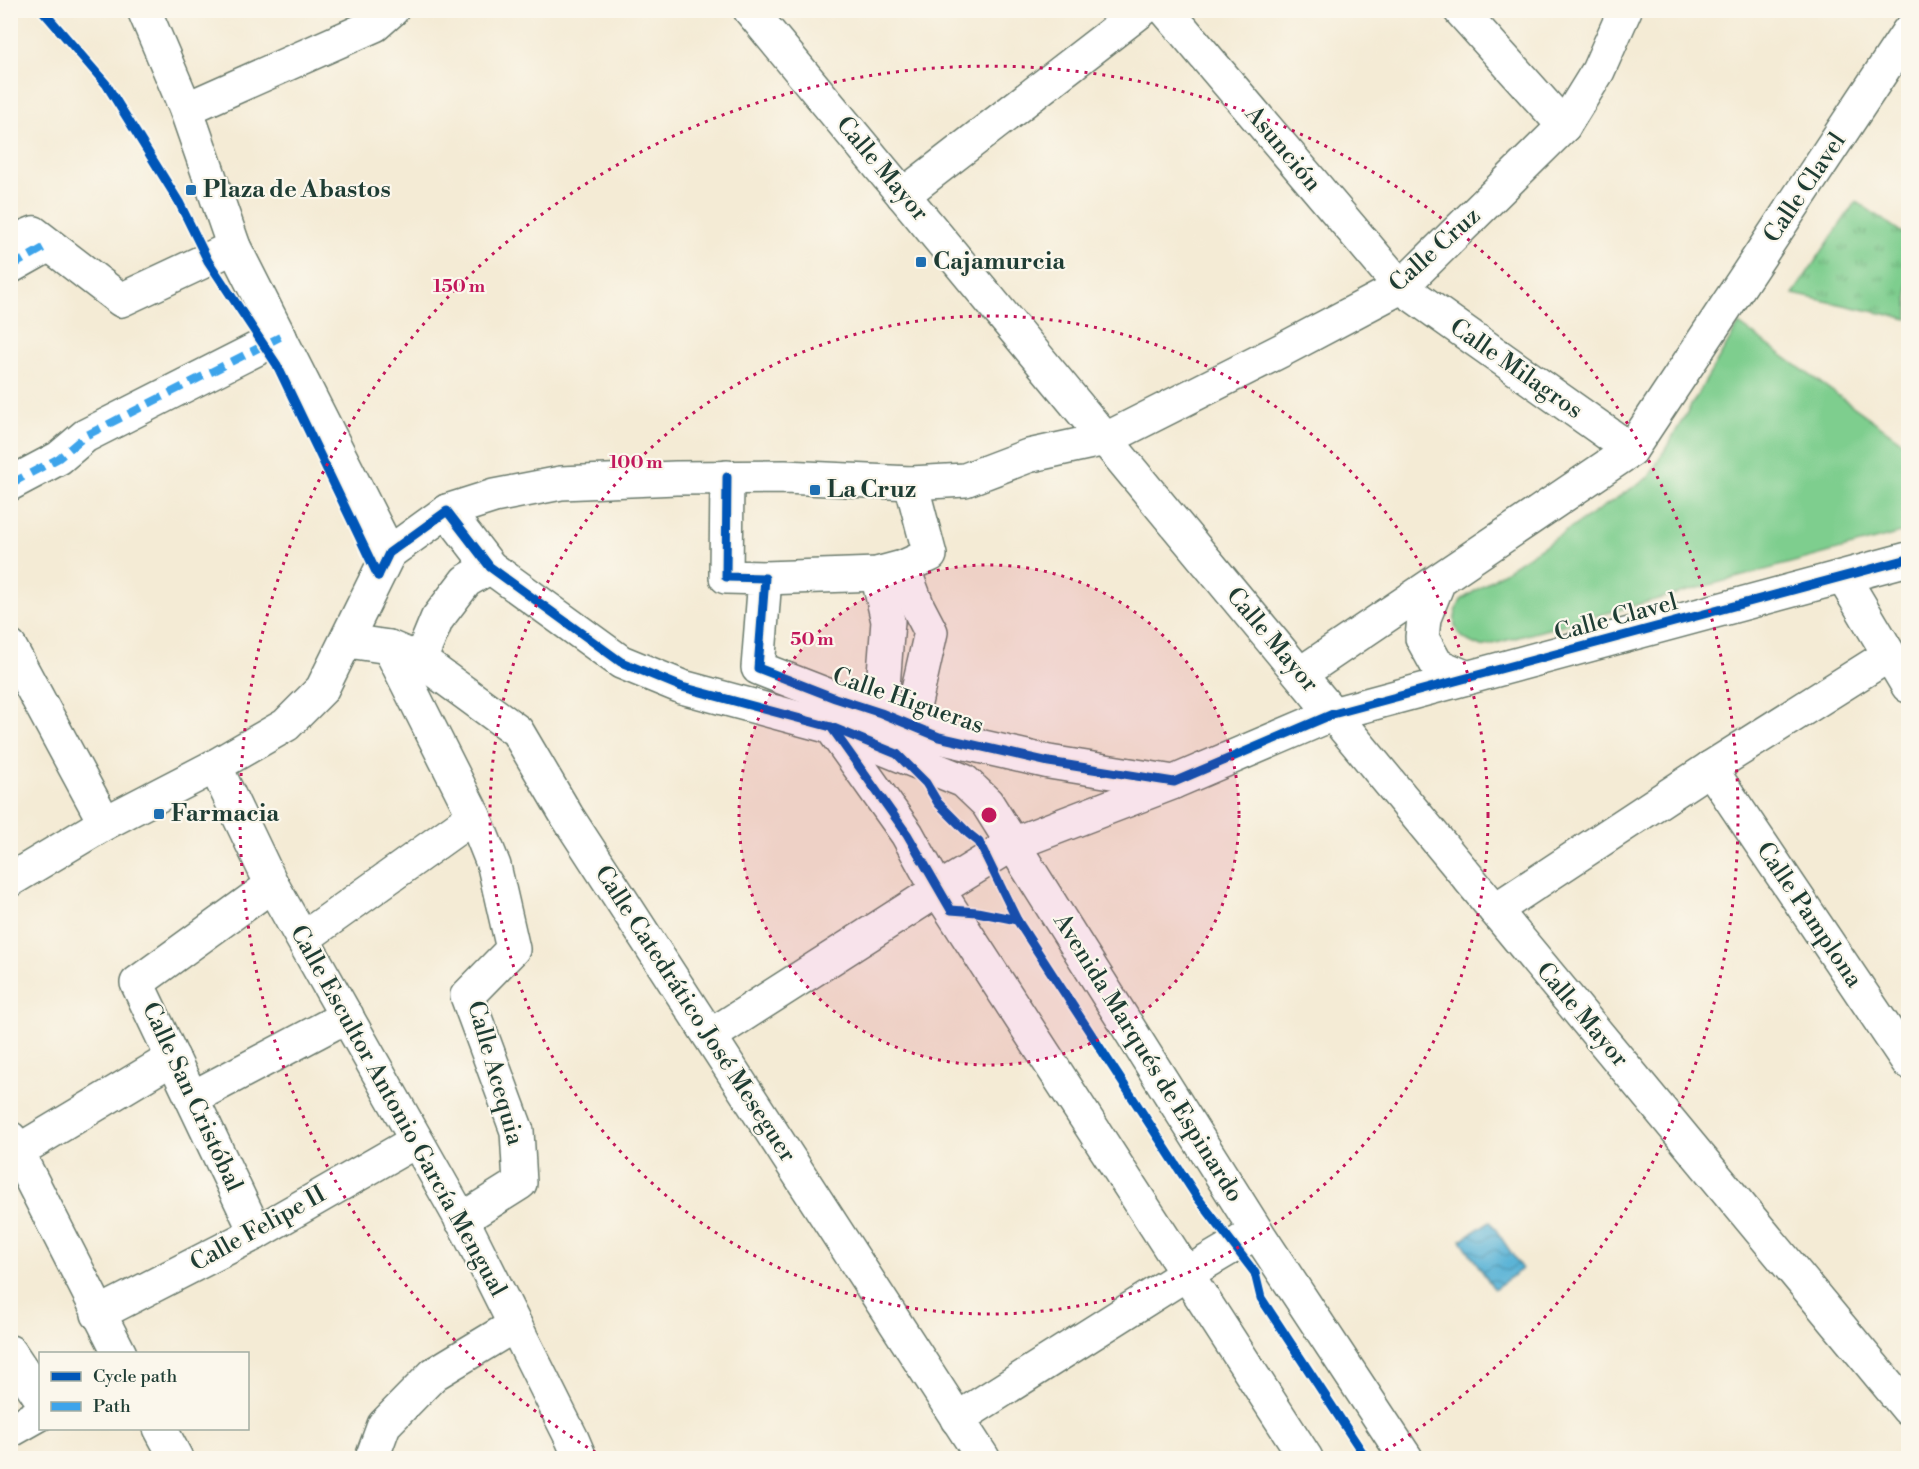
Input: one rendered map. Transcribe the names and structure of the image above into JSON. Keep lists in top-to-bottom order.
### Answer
{
  "streets": {
    "street": [
      "Asunción",
      "Calle Mayor",
      "Calle Clavel",
      "Calle Cruz",
      "Calle Milagros",
      "Calle Higueras",
      "Calle Pamplona",
      "Calle Catedrático José Meseguer",
      "Avenida Marqués de Espinardo",
      "Calle Acequia",
      "Calle San Cristóbal",
      "Calle Escultor Antonio García Mengual",
      "Calle Felipe II"
    ]
  },
  "crossings": [
    ["Asunción", "Calle Cruz"],
    ["Asunción", "Calle Milagros"],
    ["Calle Mayor", "Calle Clavel"],
    ["Calle Mayor", "Calle Cruz"],
    ["Calle Clavel", "Calle Milagros"],
    ["Calle Cruz", "Calle Milagros"],
    ["Calle Cruz", "Avenida Marqués de Espinardo"],
    ["Calle Catedrático José Meseguer", "Calle Acequia"],
    ["Calle Acequia", "Calle Escultor Antonio García Mengual"],
    ["Calle San Cristóbal", "Calle Escultor Antonio García Mengual"],
    ["Calle San Cristóbal", "Calle Felipe II"],
    ["Calle Escultor Antonio García Mengual", "Calle Felipe II"]
  ],
  "places": {
    "transit": [
      "Plaza de Abastos",
      "Cajamurcia",
      "La Cruz",
      "Farmacia"
    ]
  },
  "legend": ["Cycle path", "Path"],
  "rings": ["150 m", "100 m", "50 m"]
}
